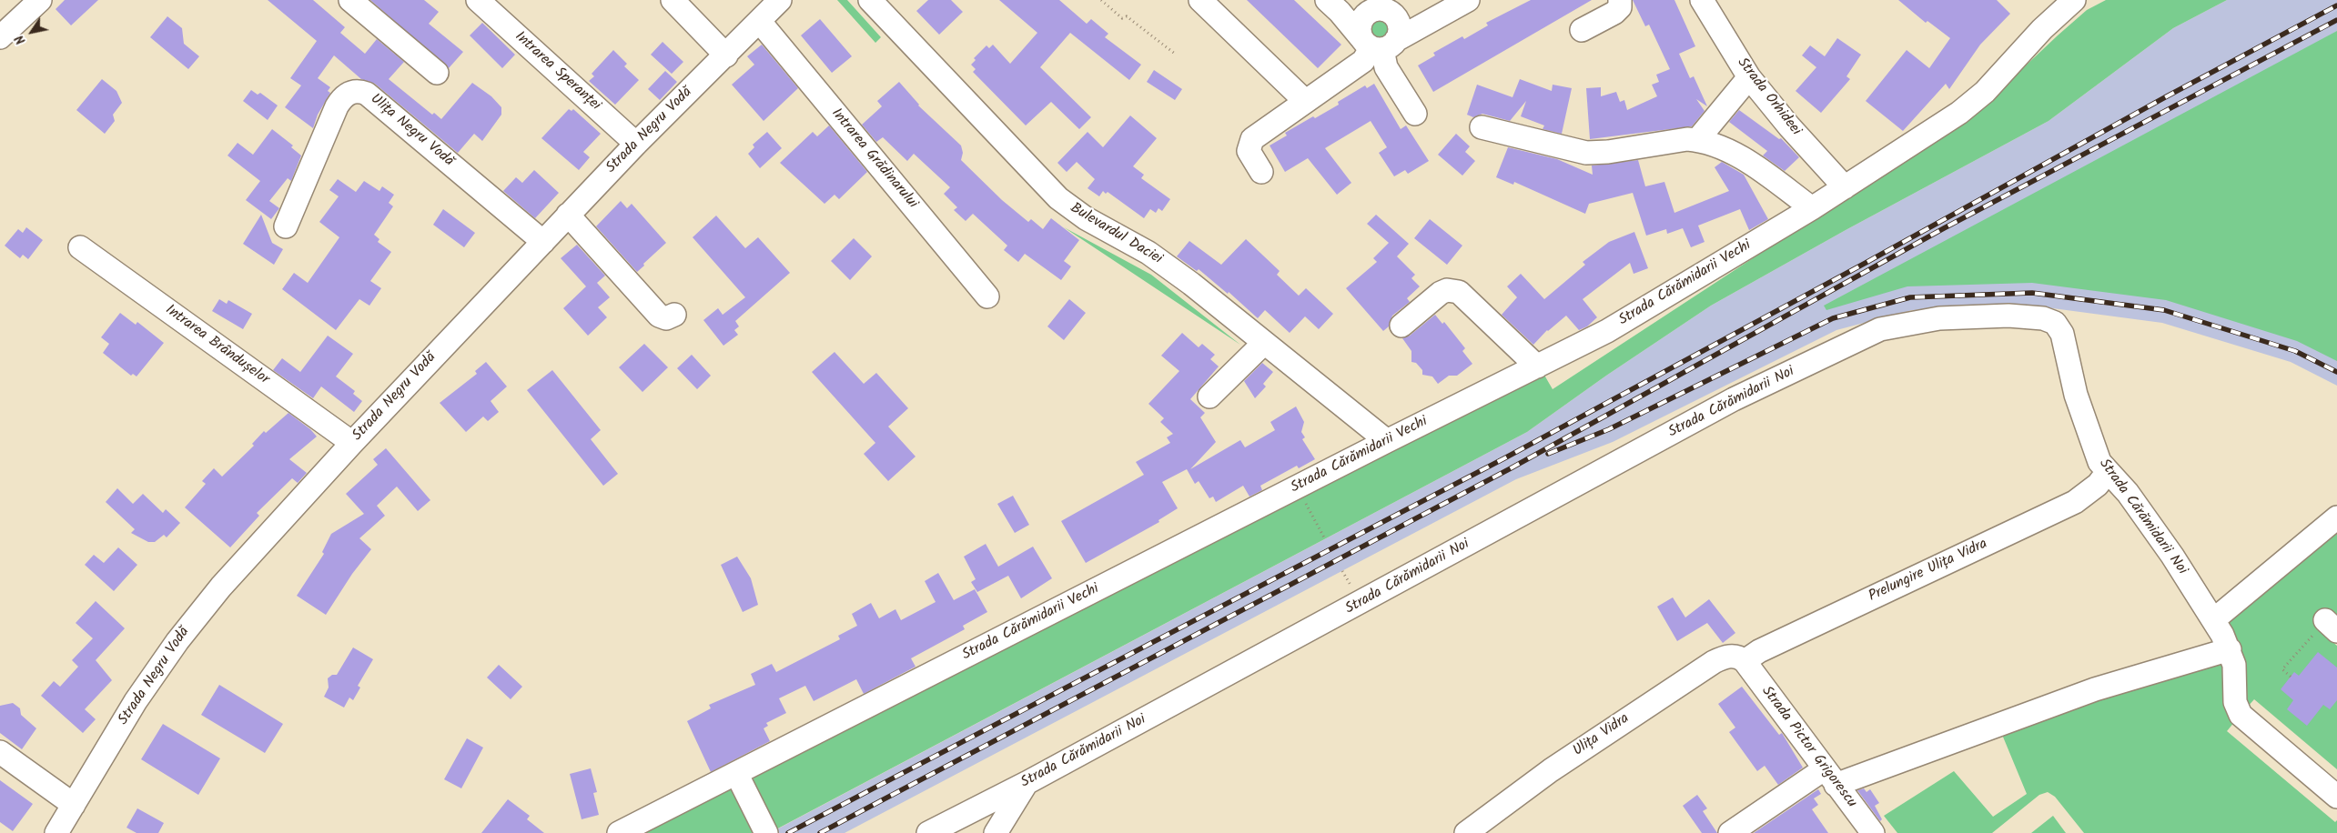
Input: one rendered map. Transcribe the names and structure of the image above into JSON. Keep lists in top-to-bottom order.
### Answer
{
  "streets": {
    "street": [
      "Intrarea Speranței",
      "Strada Orhideei",
      "Ulița Negru Vodă",
      "Strada Negru Vodă",
      "Intrarea Grădinarului",
      "Bulevardul Daciei",
      "Strada Cărămidarii Vechi",
      "Intrarea Brândușelor",
      "Strada Cărămidarii Noi",
      "Prelungire Ulița Vidra",
      "Ulița Vidra",
      "Strada Pictor Grigorescu"
    ]
  },
  "crossings": [
    ["Intrarea Speranței", "Strada Negru Vodă"],
    ["Strada Orhideei", "Strada Cărămidarii Vechi"],
    ["Ulița Negru Vodă", "Strada Negru Vodă"],
    ["Strada Negru Vodă", "Intrarea Grădinarului"],
    ["Strada Negru Vodă", "Intrarea Brândușelor"],
    ["Bulevardul Daciei", "Strada Cărămidarii Vechi"],
    ["Strada Cărămidarii Noi", "Prelungire Ulița Vidra"],
    ["Prelungire Ulița Vidra", "Ulița Vidra"],
    ["Prelungire Ulița Vidra", "Strada Pictor Grigorescu"],
    ["Ulița Vidra", "Strada Pictor Grigorescu"]
  ],
  "north": "bottom left"
}
